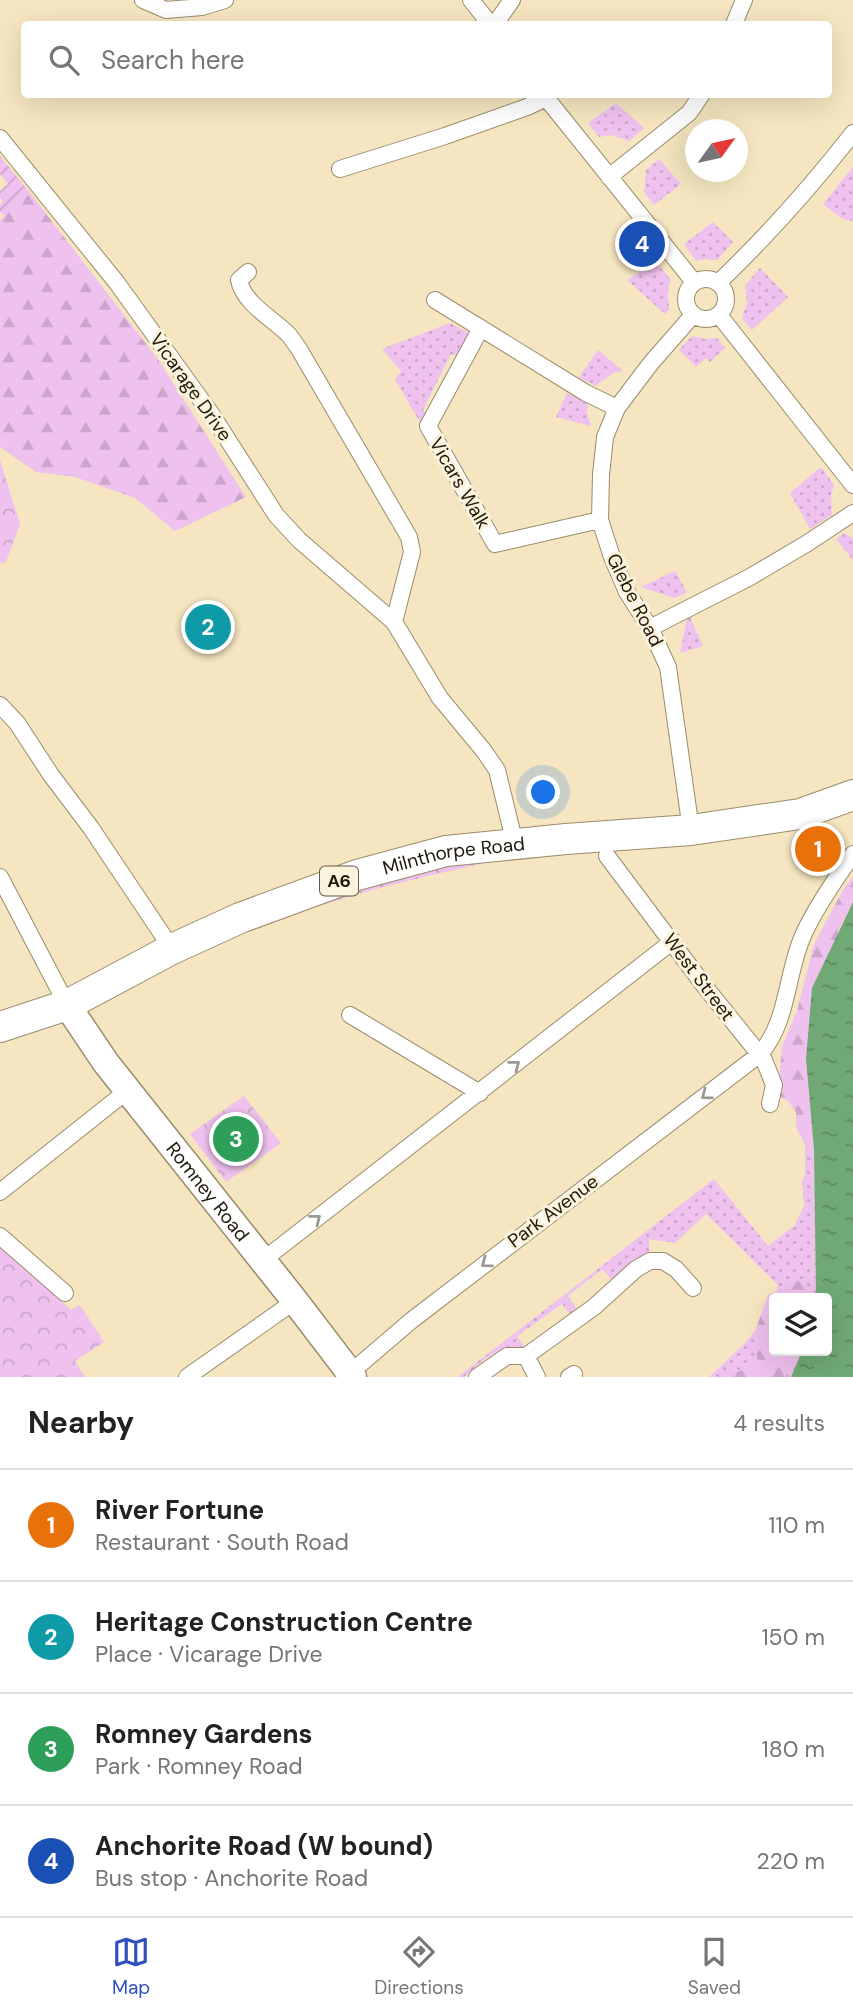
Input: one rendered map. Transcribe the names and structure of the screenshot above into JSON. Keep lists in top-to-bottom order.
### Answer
{
  "streets": {
    "highway": ["Milnthorpe Road", "A6"],
    "main road": ["Romney Road"],
    "street": [
      "Vicarage Drive",
      "Vicars Walk",
      "Glebe Road",
      "West Street",
      "Park Avenue"
    ]
  },
  "crossings": [
    ["Vicarage Drive", "Milnthorpe Road"],
    ["Vicars Walk", "Glebe Road"],
    ["Glebe Road", "Milnthorpe Road"],
    ["Milnthorpe Road", "Romney Road"],
    ["West Street", "Park Avenue"],
    ["Romney Road", "Park Avenue"]
  ],
  "north": "top right",
  "page": {
    "search": "Search here",
    "pins": [
      "4",
      "2",
      "1",
      "3"
    ],
    "heading": ["Nearby", "4 results"],
    "list": [
      {
        "mark": "1",
        "name": "River Fortune",
        "note": "Restaurant · South Road",
        "value": "110 m"
      },
      {
        "mark": "2",
        "name": "Heritage Construction Centre",
        "note": "Place · Vicarage Drive",
        "value": "150 m"
      },
      {
        "mark": "3",
        "name": "Romney Gardens",
        "note": "Park · Romney Road",
        "value": "180 m"
      },
      {
        "mark": "4",
        "name": "Anchorite Road (W bound)",
        "note": "Bus stop · Anchorite Road",
        "value": "220 m"
      }
    ],
    "nav": ["Map", "Directions", "Saved"]
  }
}
